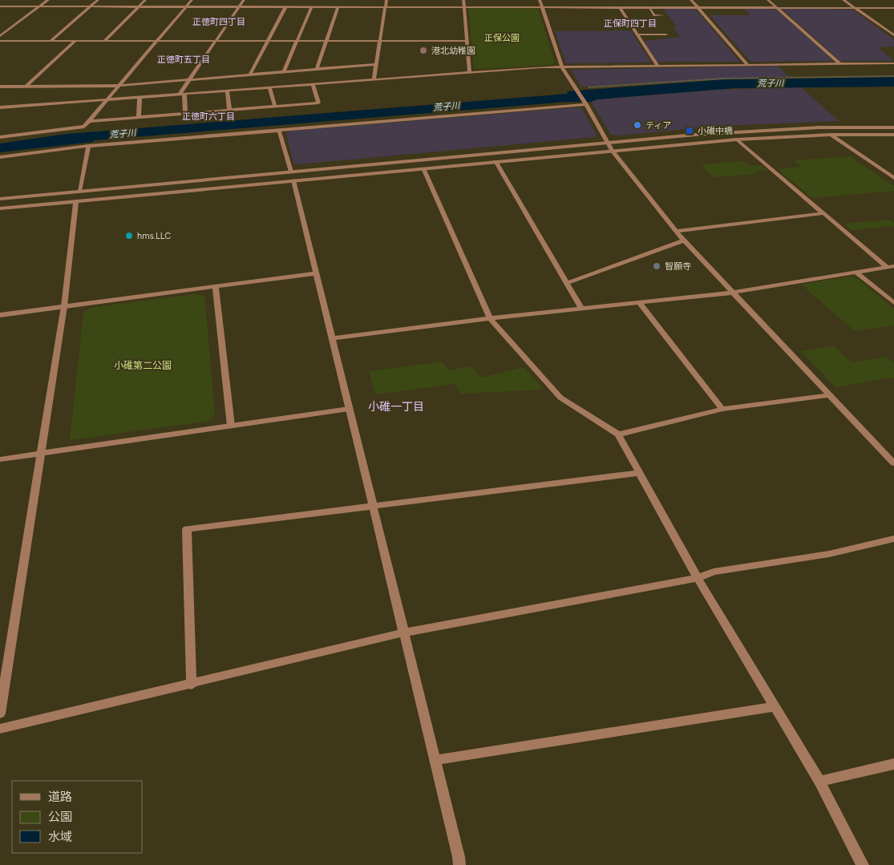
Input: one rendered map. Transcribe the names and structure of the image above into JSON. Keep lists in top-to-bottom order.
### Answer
{
  "districts": [
    "正徳町四丁目",
    "正保町四丁目",
    "正徳町五丁目",
    "正徳町六丁目",
    "小碓一丁目"
  ],
  "water": ["荒子川"],
  "parks": ["正保公園", "小碓第二公園"],
  "places": {
    "other": [
      "港北幼稚園",
      "ティア",
      "hms.LLC",
      "智願寺"
    ],
    "transit": ["小碓中橋"]
  },
  "legend": ["道路", "公園", "水域"]
}
